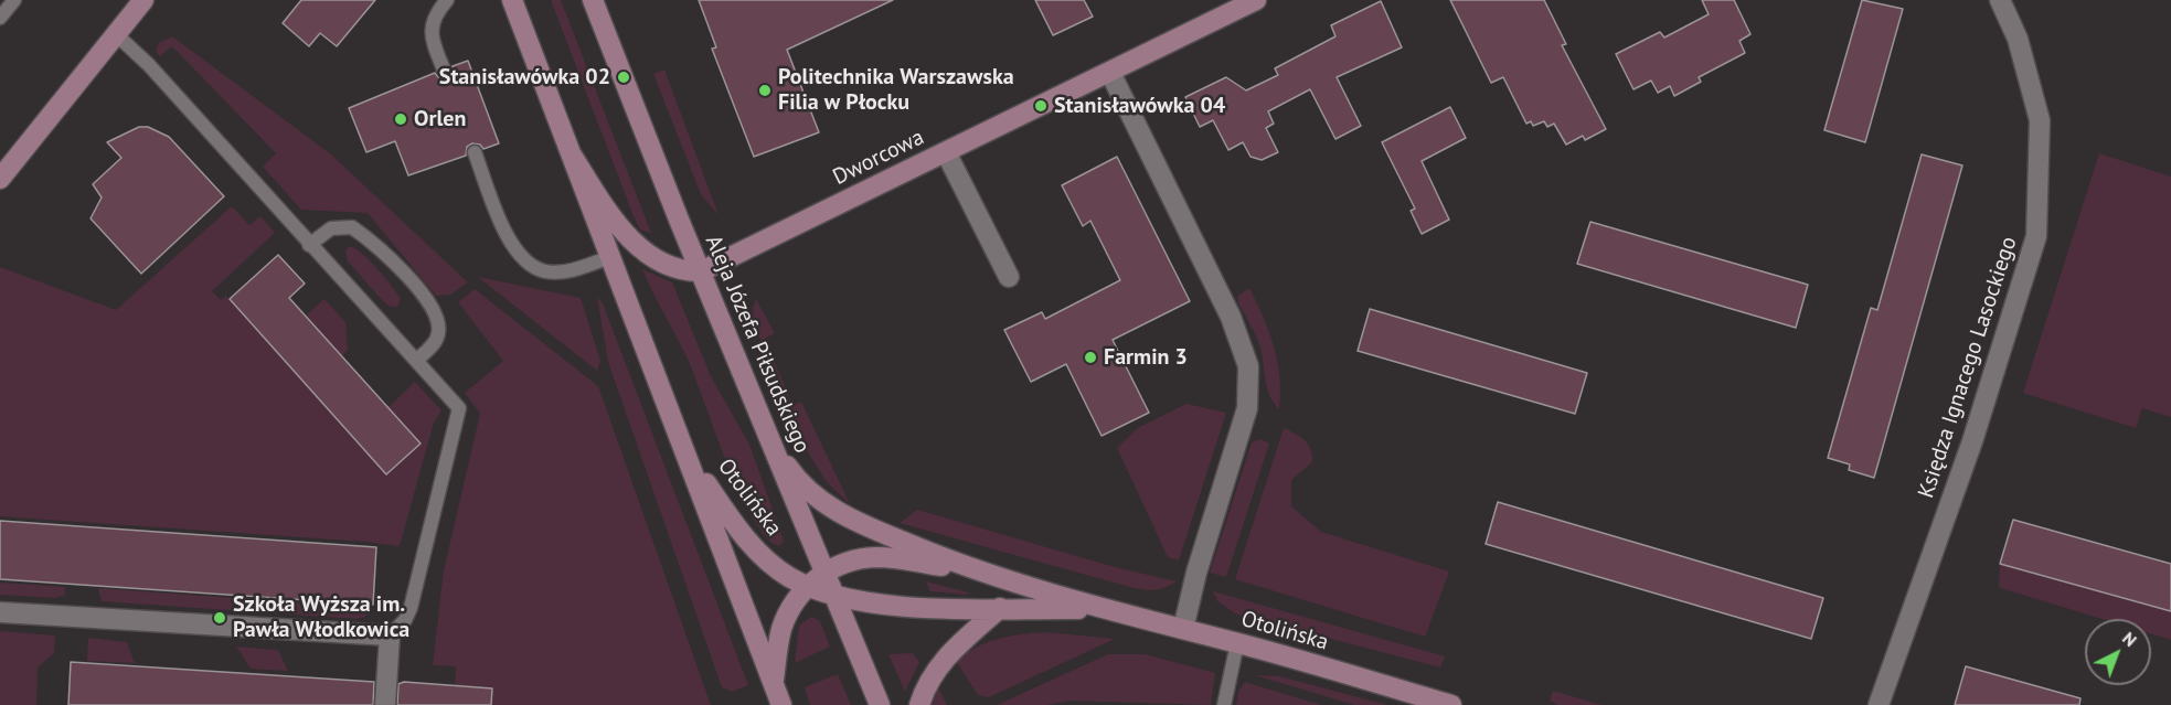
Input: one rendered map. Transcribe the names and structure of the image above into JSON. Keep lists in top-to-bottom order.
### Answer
{
  "streets": {
    "main road": ["Dworcowa", "Aleja Józefa Piłsudskiego", "Otolińska"],
    "street": ["Księdza Ignacego Lasockiego"]
  },
  "crossings": [
    ["Dworcowa", "Aleja Józefa Piłsudskiego"],
    ["Aleja Józefa Piłsudskiego", "Otolińska"]
  ],
  "places": [
    "Stanisławówka 02",
    "Politechnika Warszawska Filia w Płocku",
    "Stanisławówka 04",
    "Orlen",
    "Farmin 3",
    "Szkoła Wyższa im. Pawła Włodkowica"
  ],
  "north": "top right"
}
